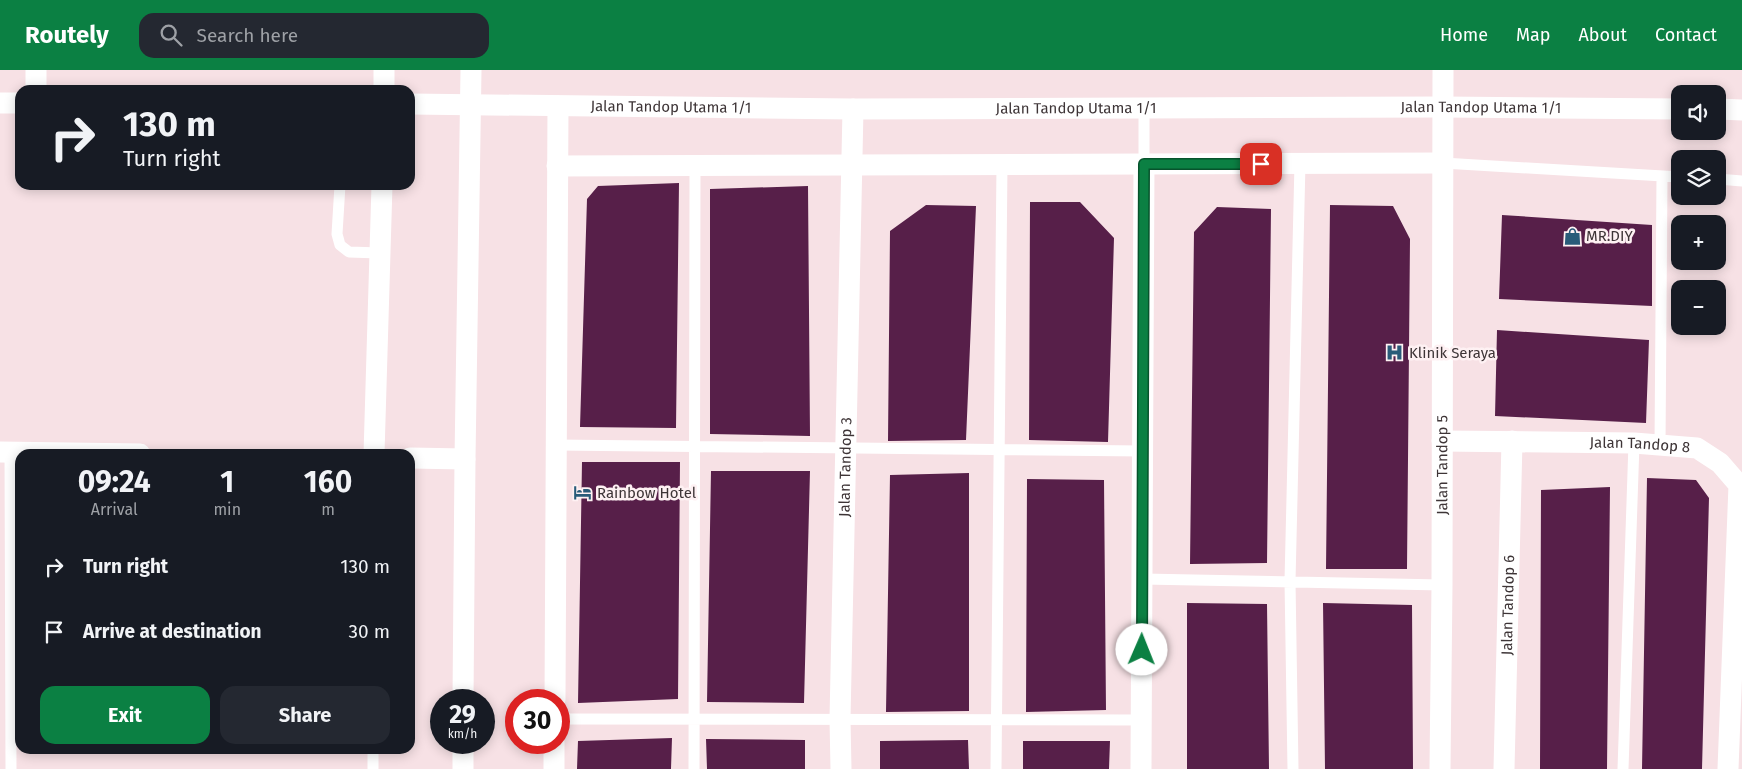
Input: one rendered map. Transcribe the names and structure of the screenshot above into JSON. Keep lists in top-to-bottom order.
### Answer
{
  "streets": {
    "street": [
      "Jalan Tandop Utama 1/1",
      "Jalan Tandop 8",
      "Jalan Tandop 5",
      "Jalan Tandop 3",
      "Jalan Tandop 6"
    ]
  },
  "crossings": [
    ["Jalan Tandop Utama 1/1", "Jalan Tandop 5"],
    ["Jalan Tandop Utama 1/1", "Jalan Tandop 3"],
    ["Jalan Tandop 8", "Jalan Tandop 5"],
    ["Jalan Tandop 8", "Jalan Tandop 6"]
  ],
  "places": {
    "shop": ["MR.DIY"],
    "hospital": ["Klinik Seraya"],
    "hotel": ["Rainbow Hotel"]
  },
  "page": {
    "header": "Routely",
    "search": "Search here",
    "nav": [
      "Home",
      "Map",
      "About",
      "Contact"
    ],
    "map_buttons": ["+", "−"],
    "turn": ["130 m", "Turn right"],
    "eta": [
      "09:24",
      "Arrival",
      "1",
      "min",
      "160",
      "m"
    ],
    "list": [
      {
        "name": "Turn right",
        "value": "130 m"
      },
      {
        "name": "Arrive at destination",
        "value": "30 m"
      }
    ],
    "buttons": ["Exit", "Share"],
    "speed": "29 km/h",
    "limit": "30"
  }
}
